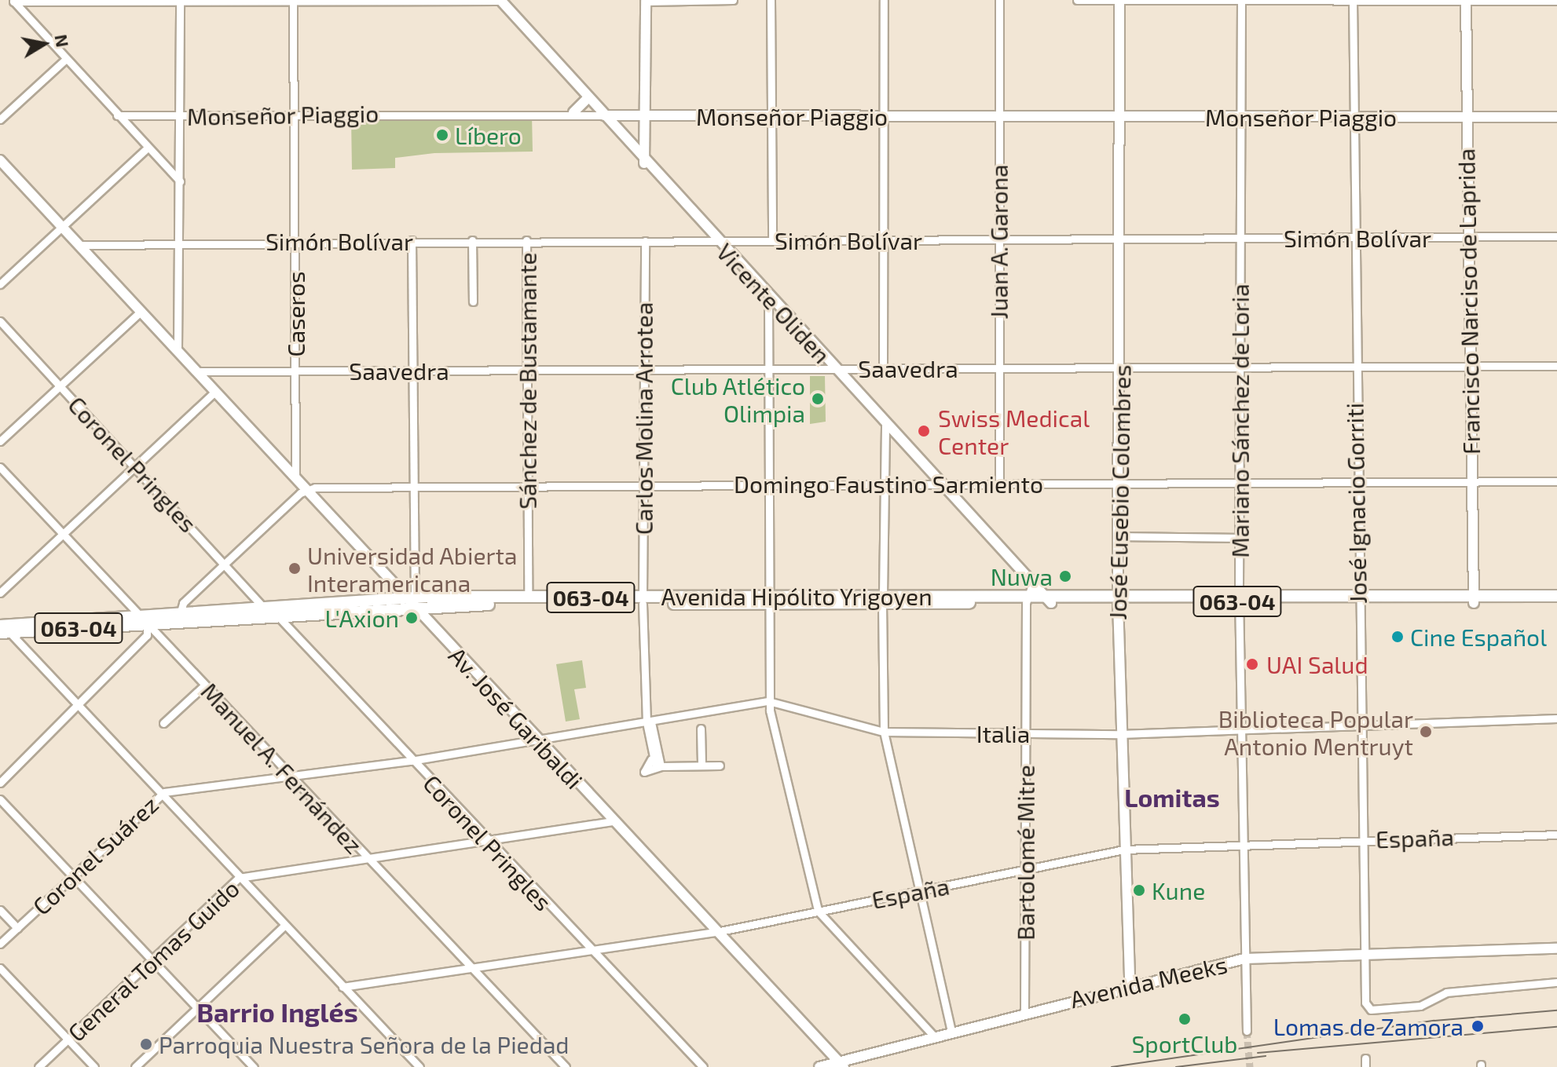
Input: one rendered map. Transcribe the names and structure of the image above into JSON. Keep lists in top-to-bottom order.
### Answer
{
  "streets": {
    "main road": ["Avenida Hipólito Yrigoyen", "063-04"],
    "street": [
      "Monseñor Piaggio",
      "Simón Bolívar",
      "Juan A. Garona",
      "Francisco Narciso de Laprida",
      "Vicente Oliden",
      "Caseros",
      "Saavedra",
      "Sánchez de Bustamante",
      "Carlos Molina Arrotea",
      "Mariano Sánchez de Loria",
      "Coronel Pringles",
      "Domingo Faustino Sarmiento",
      "José Eusebio Colombres",
      "José Ignacio Gorriti",
      "Av. José Garibaldi",
      "Italia",
      "Manuel A. Fernández",
      "España",
      "Bartolomé Mitre",
      "Coronel Suárez",
      "General Tomas Guido",
      "Avenida Meeks"
    ]
  },
  "crossings": [
    ["Monseñor Piaggio", "Juan A. Garona"],
    ["Monseñor Piaggio", "Francisco Narciso de Laprida"],
    ["Monseñor Piaggio", "Vicente Oliden"],
    ["Monseñor Piaggio", "Caseros"],
    ["Monseñor Piaggio", "Mariano Sánchez de Loria"],
    ["Monseñor Piaggio", "José Eusebio Colombres"],
    ["Monseñor Piaggio", "José Ignacio Gorriti"],
    ["Simón Bolívar", "Juan A. Garona"],
    ["Simón Bolívar", "Francisco Narciso de Laprida"],
    ["Simón Bolívar", "Vicente Oliden"],
    ["Simón Bolívar", "Caseros"],
    ["Simón Bolívar", "Sánchez de Bustamante"],
    ["Simón Bolívar", "Carlos Molina Arrotea"],
    ["Simón Bolívar", "Mariano Sánchez de Loria"],
    ["Simón Bolívar", "José Eusebio Colombres"],
    ["Simón Bolívar", "José Ignacio Gorriti"],
    ["Simón Bolívar", "Av. José Garibaldi"],
    ["Juan A. Garona", "Saavedra"],
    ["Juan A. Garona", "Domingo Faustino Sarmiento"],
    ["Francisco Narciso de Laprida", "Saavedra"],
    ["Francisco Narciso de Laprida", "Domingo Faustino Sarmiento"],
    ["Francisco Narciso de Laprida", "Avenida Hipólito Yrigoyen"],
    ["Vicente Oliden", "Saavedra"],
    ["Vicente Oliden", "Domingo Faustino Sarmiento"],
    ["Vicente Oliden", "Avenida Hipólito Yrigoyen"],
    ["Vicente Oliden", "Bartolomé Mitre"],
    ["Caseros", "Saavedra"],
    ["Caseros", "Av. José Garibaldi"],
    ["Saavedra", "Sánchez de Bustamante"],
    ["Saavedra", "Carlos Molina Arrotea"],
    ["Saavedra", "Mariano Sánchez de Loria"],
    ["Saavedra", "José Eusebio Colombres"],
    ["Saavedra", "José Ignacio Gorriti"],
    ["Saavedra", "Av. José Garibaldi"],
    ["Sánchez de Bustamante", "Domingo Faustino Sarmiento"],
    ["Sánchez de Bustamante", "Avenida Hipólito Yrigoyen"],
    ["Carlos Molina Arrotea", "Domingo Faustino Sarmiento"],
    ["Carlos Molina Arrotea", "Avenida Hipólito Yrigoyen"],
    ["Carlos Molina Arrotea", "Italia"],
    ["Mariano Sánchez de Loria", "Domingo Faustino Sarmiento"],
    ["Mariano Sánchez de Loria", "Avenida Hipólito Yrigoyen"],
    ["Mariano Sánchez de Loria", "Italia"],
    ["Mariano Sánchez de Loria", "España"],
    ["Mariano Sánchez de Loria", "Avenida Meeks"],
    ["Coronel Pringles", "Avenida Hipólito Yrigoyen"],
    ["Coronel Pringles", "España"],
    ["Coronel Pringles", "Coronel Suárez"],
    ["Coronel Pringles", "General Tomas Guido"],
    ["Domingo Faustino Sarmiento", "José Eusebio Colombres"],
    ["Domingo Faustino Sarmiento", "José Ignacio Gorriti"],
    ["Domingo Faustino Sarmiento", "Av. José Garibaldi"],
    ["José Eusebio Colombres", "Avenida Hipólito Yrigoyen"],
    ["José Eusebio Colombres", "Italia"],
    ["José Eusebio Colombres", "España"],
    ["José Eusebio Colombres", "Avenida Meeks"],
    ["José Ignacio Gorriti", "Avenida Hipólito Yrigoyen"],
    ["José Ignacio Gorriti", "Italia"],
    ["José Ignacio Gorriti", "España"],
    ["José Ignacio Gorriti", "Avenida Meeks"],
    ["Avenida Hipólito Yrigoyen", "Av. José Garibaldi"],
    ["Avenida Hipólito Yrigoyen", "Manuel A. Fernández"],
    ["Avenida Hipólito Yrigoyen", "Bartolomé Mitre"],
    ["Av. José Garibaldi", "Italia"],
    ["Av. José Garibaldi", "España"],
    ["Av. José Garibaldi", "Coronel Suárez"],
    ["Av. José Garibaldi", "General Tomas Guido"],
    ["Av. José Garibaldi", "Avenida Meeks"],
    ["Italia", "Bartolomé Mitre"],
    ["Italia", "Coronel Suárez"],
    ["Manuel A. Fernández", "España"],
    ["Manuel A. Fernández", "Coronel Suárez"],
    ["Manuel A. Fernández", "General Tomas Guido"],
    ["España", "Bartolomé Mitre"],
    ["Bartolomé Mitre", "Avenida Meeks"]
  ],
  "districts": ["Lomitas", "Barrio Inglés"],
  "places": [
    "Líbero",
    "Club Atlético Olimpia",
    "Swiss Medical Center",
    "Universidad Abierta Interamericana",
    "Nuwa",
    "L'Axion",
    "Cine Español",
    "UAI Salud",
    "Biblioteca Popular Antonio Mentruyt",
    "Kune",
    "SportClub",
    "Lomas de Zamora",
    "Parroquia Nuestra Señora de la Piedad"
  ],
  "north": "right"
}
